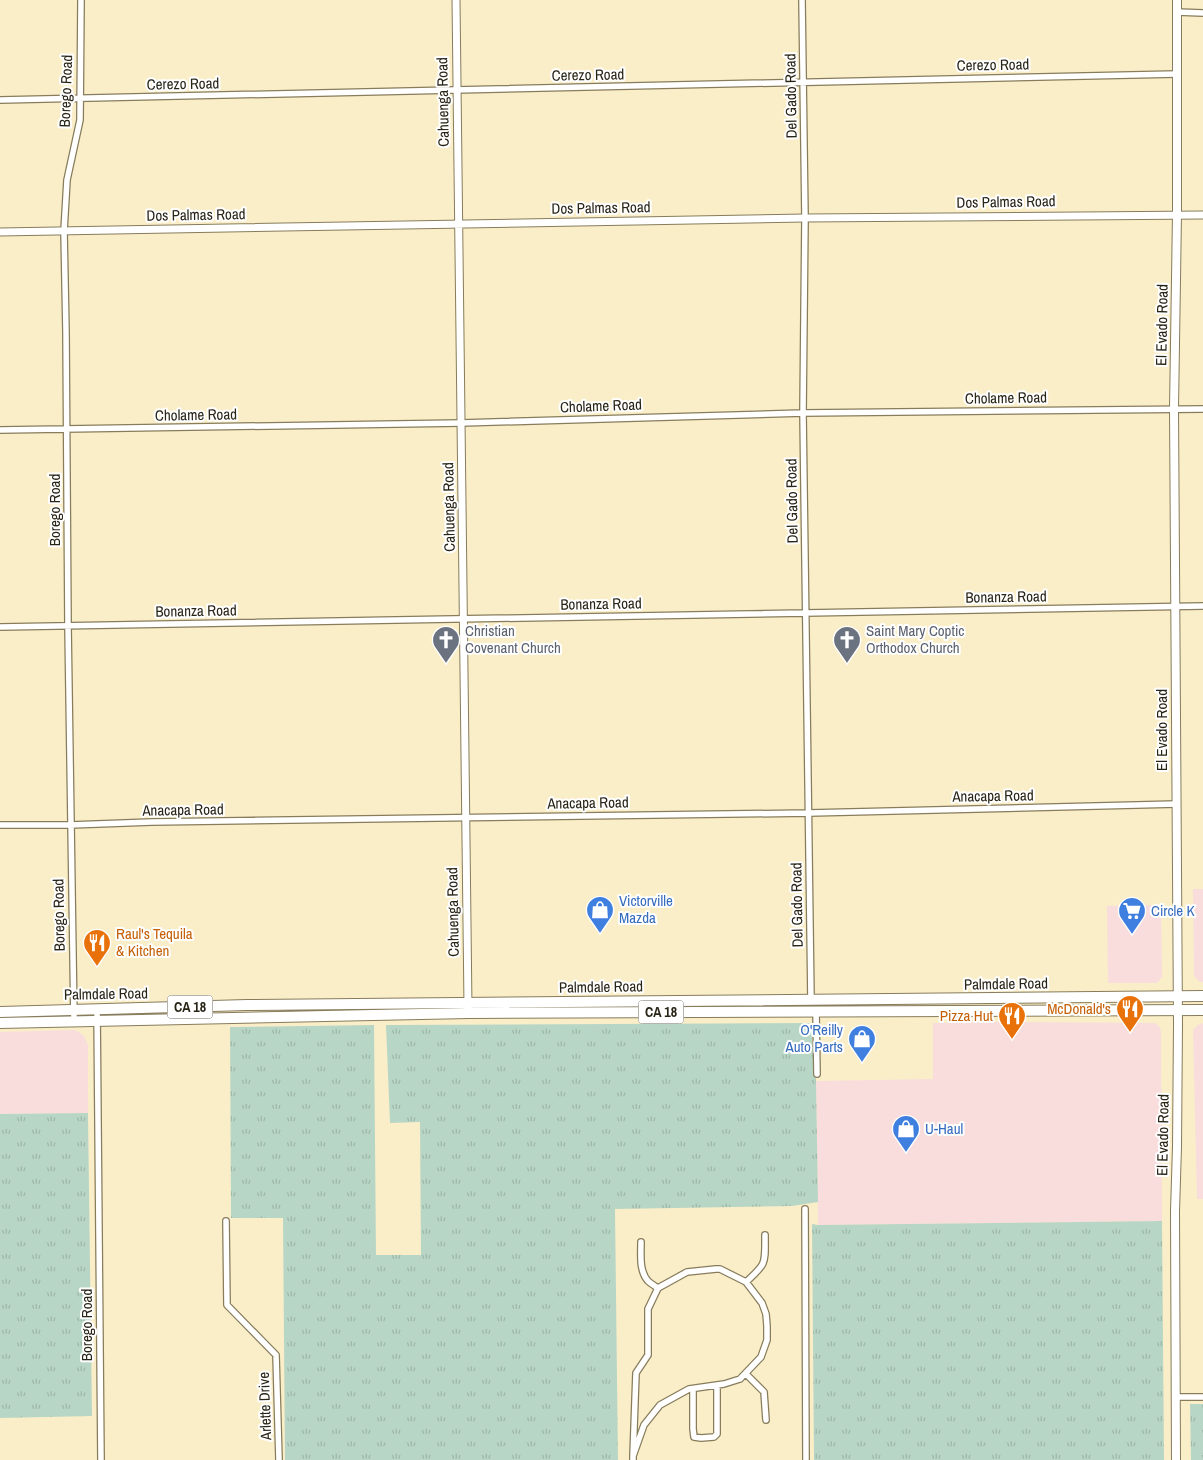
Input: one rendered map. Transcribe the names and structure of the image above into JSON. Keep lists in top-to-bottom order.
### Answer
{
  "streets": {
    "highway": ["Palmdale Road", "CA 18"],
    "main road": ["El Evado Road"],
    "street": [
      "Cerezo Road",
      "Borego Road",
      "Del Gado Road",
      "Cahuenga Road",
      "Dos Palmas Road",
      "Cholame Road",
      "Bonanza Road",
      "Anacapa Road",
      "Arlette Drive"
    ]
  },
  "crossings": [
    ["Cerezo Road", "Borego Road"],
    ["Cerezo Road", "Del Gado Road"],
    ["Cerezo Road", "Cahuenga Road"],
    ["Cerezo Road", "El Evado Road"],
    ["Borego Road", "Dos Palmas Road"],
    ["Borego Road", "Cholame Road"],
    ["Borego Road", "Bonanza Road"],
    ["Borego Road", "Anacapa Road"],
    ["Borego Road", "Palmdale Road"],
    ["Del Gado Road", "Dos Palmas Road"],
    ["Del Gado Road", "Cholame Road"],
    ["Del Gado Road", "Bonanza Road"],
    ["Del Gado Road", "Anacapa Road"],
    ["Del Gado Road", "Palmdale Road"],
    ["Cahuenga Road", "Dos Palmas Road"],
    ["Cahuenga Road", "Cholame Road"],
    ["Cahuenga Road", "Bonanza Road"],
    ["Cahuenga Road", "Anacapa Road"],
    ["Cahuenga Road", "Palmdale Road"],
    ["Dos Palmas Road", "El Evado Road"],
    ["El Evado Road", "Cholame Road"],
    ["El Evado Road", "Bonanza Road"],
    ["El Evado Road", "Anacapa Road"],
    ["El Evado Road", "Palmdale Road"]
  ],
  "places": {
    "church": ["Christian Covenant Church", "Saint Mary Coptic Orthodox Church"],
    "shop": ["Victorville Mazda", "O'Reilly Auto Parts", "U-Haul"],
    "supermarket": ["Circle K"],
    "restaurant": ["Raul's Tequila & Kitchen", "McDonald's", "Pizza Hut"]
  }
}
